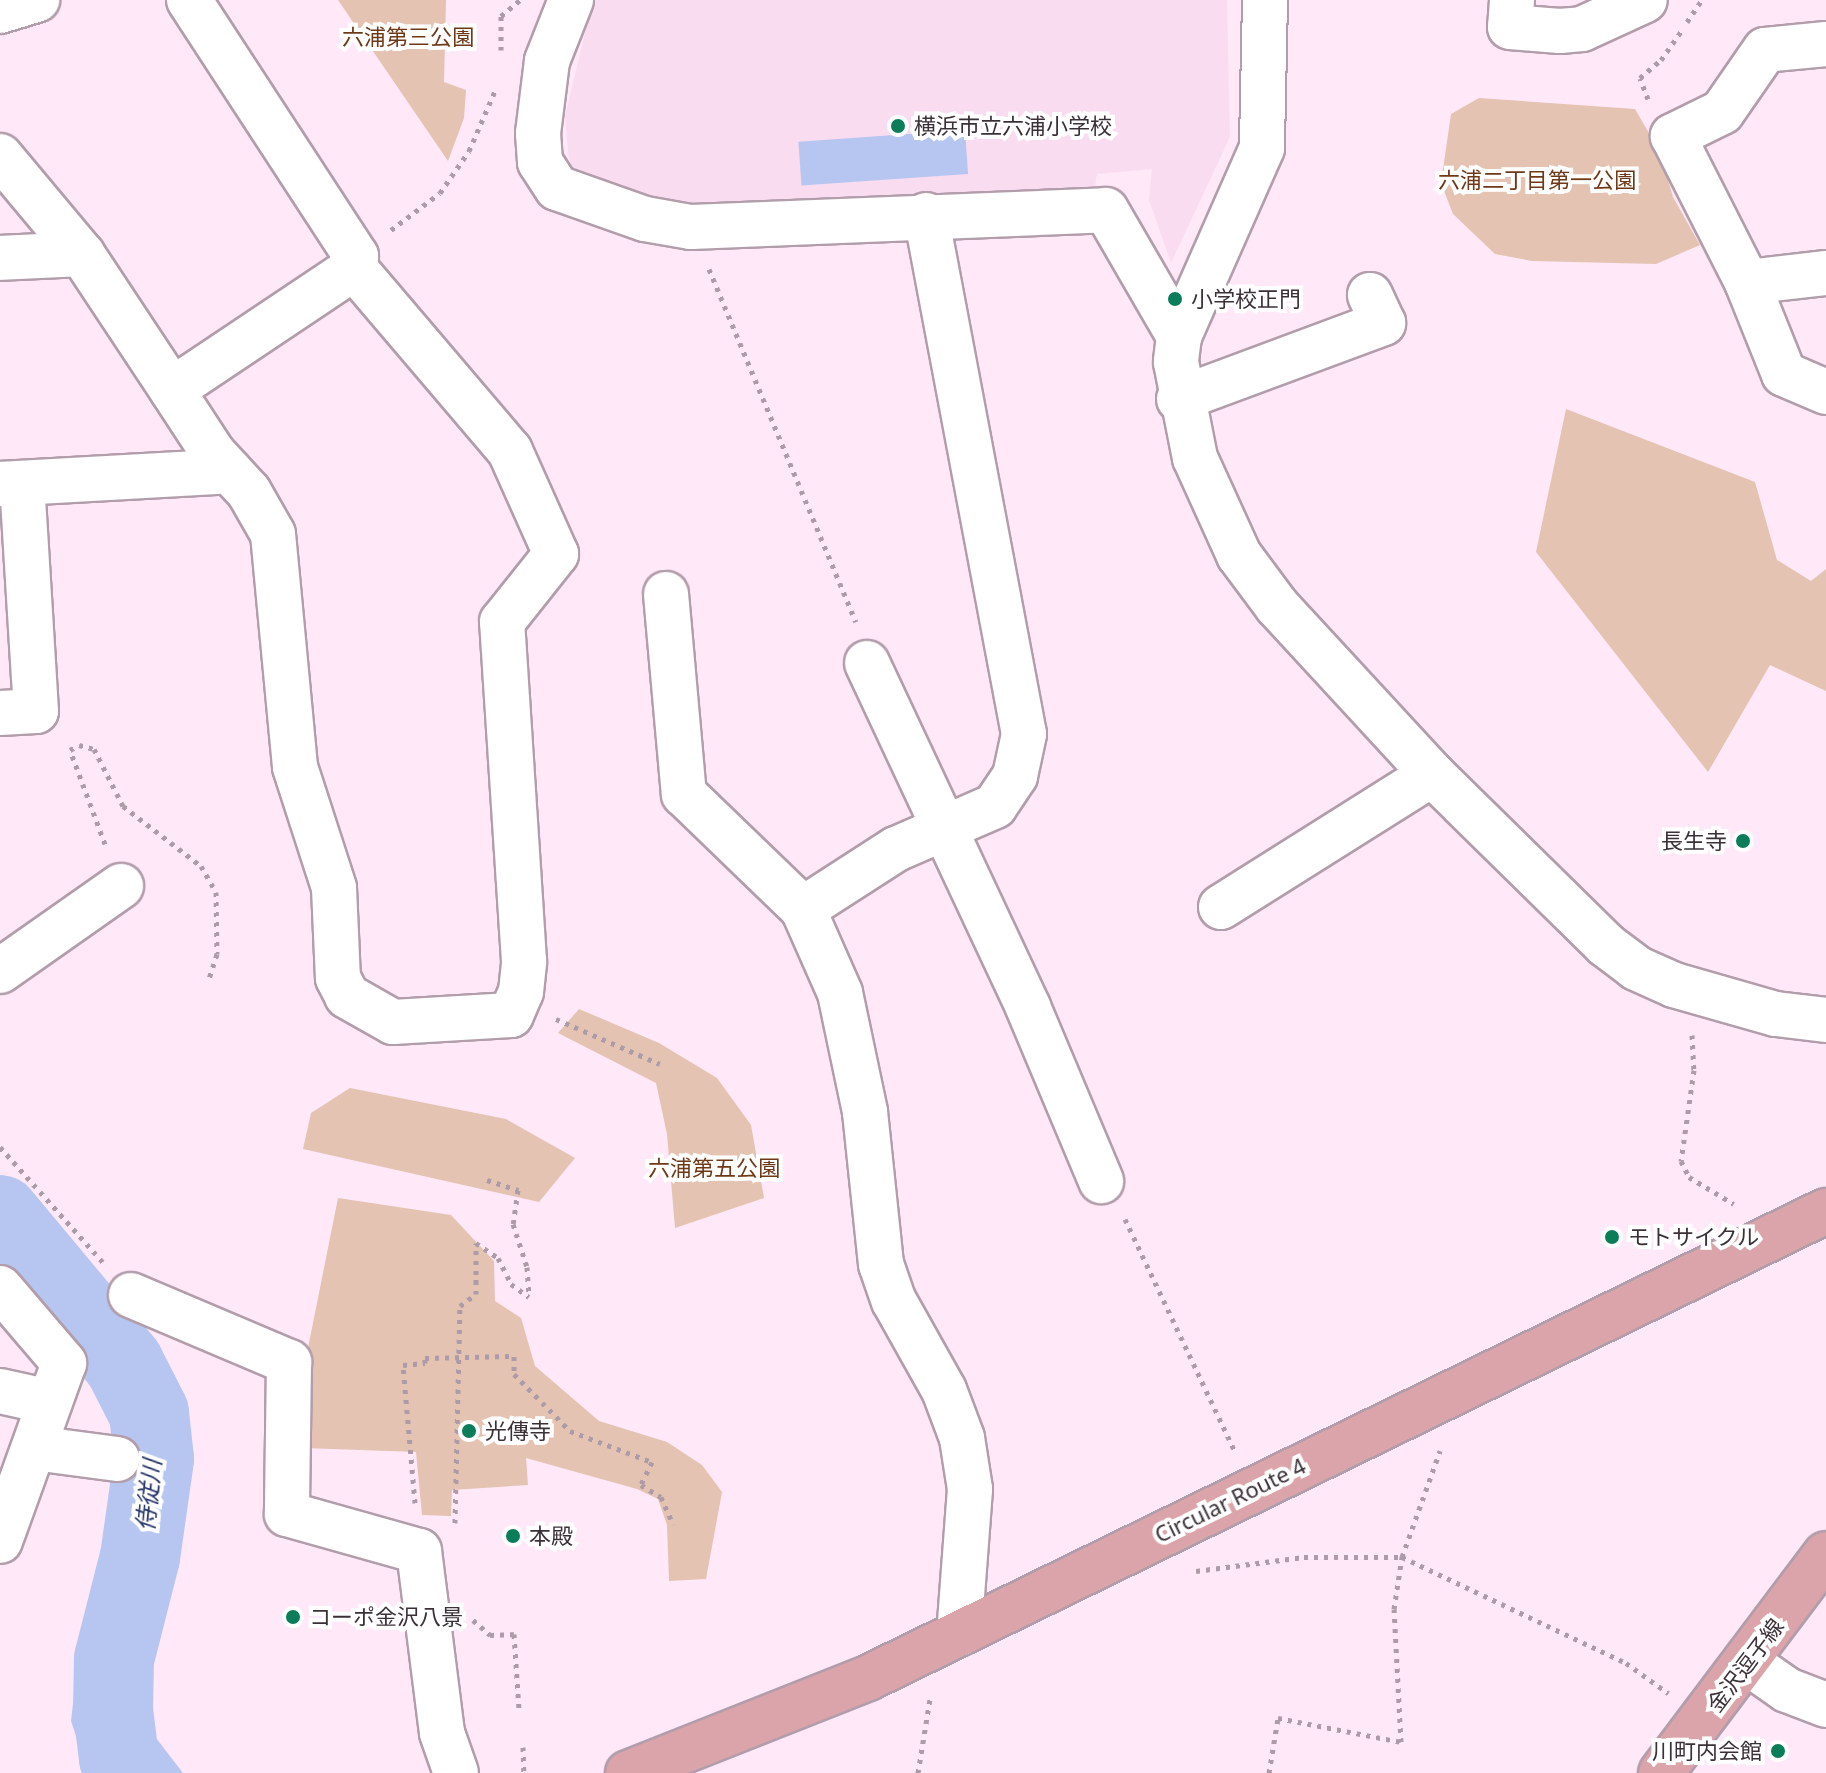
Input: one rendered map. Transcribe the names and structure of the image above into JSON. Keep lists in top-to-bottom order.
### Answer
{
  "streets": {
    "main road": ["Circular Route 4", "金沢逗子線"]
  },
  "water": ["侍従川"],
  "parks": ["六浦第三公園", "六浦二丁目第一公園", "六浦第五公園"],
  "places": [
    "横浜市立六浦小学校",
    "小学校正門",
    "長生寺",
    "モトサイクル",
    "光傳寺",
    "本殿",
    "コーポ金沢八景",
    "川町内会館"
  ]
}
